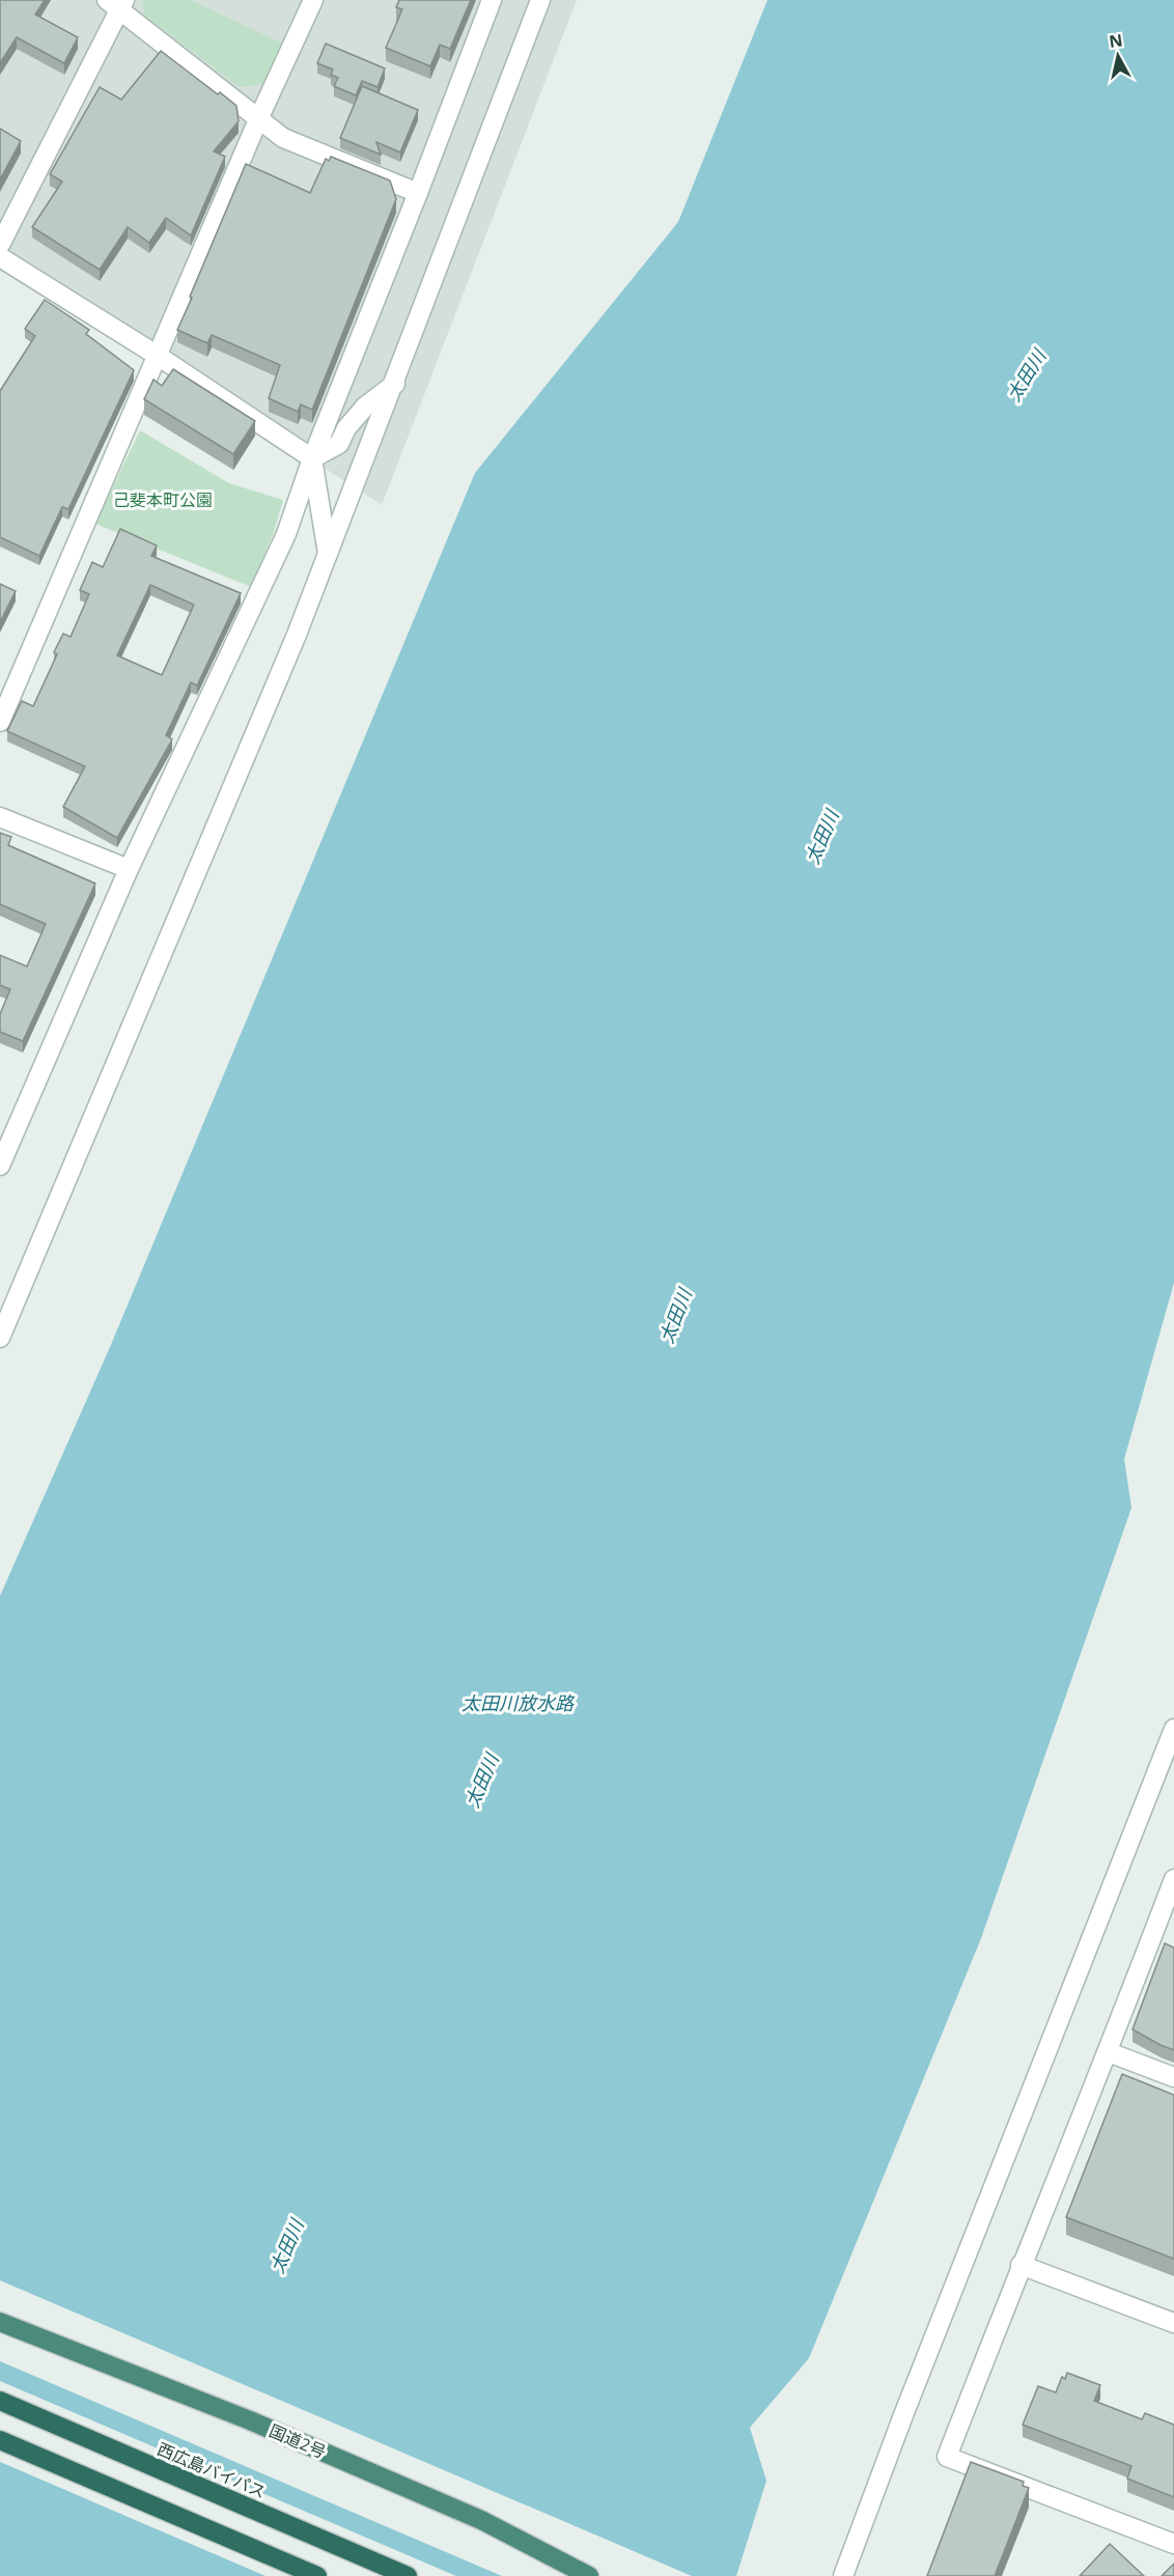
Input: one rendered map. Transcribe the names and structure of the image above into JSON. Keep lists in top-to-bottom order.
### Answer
{
  "streets": {
    "highway": ["国道2号", "西広島バイパス"]
  },
  "water": ["太田川", "太田川放水路"],
  "parks": ["己斐本町公園"],
  "north": "top"
}
